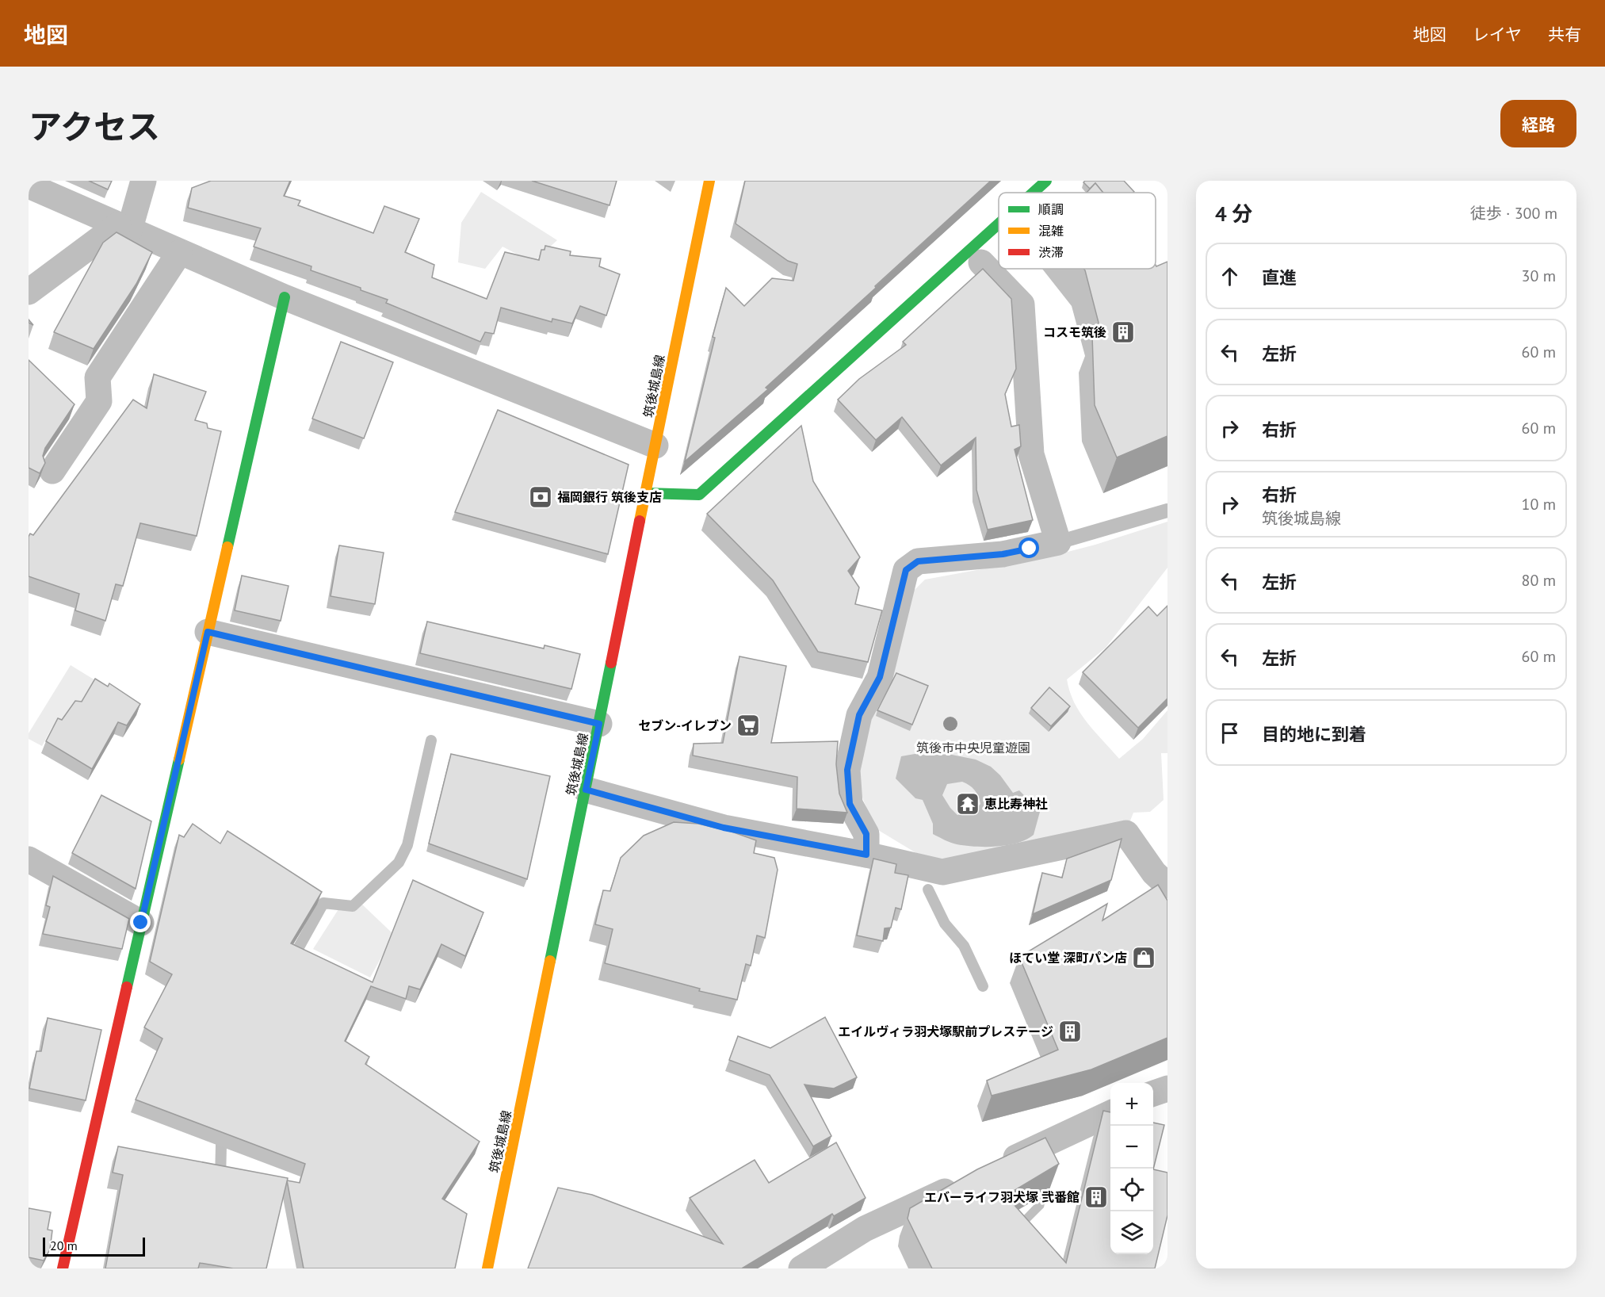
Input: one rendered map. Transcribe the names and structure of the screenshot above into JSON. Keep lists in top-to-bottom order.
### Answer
{
  "streets": {
    "street": ["筑後城島線"]
  },
  "parks": ["筑後市中央児童遊園"],
  "places": {
    "building": ["コスモ筑後", "エイルヴィラ羽犬塚駅前プレステージ", "エバーライフ羽犬塚 弐番館"],
    "bank": ["福岡銀行 筑後支店"],
    "supermarket": ["セブン-イレブン"],
    "temple": ["恵比寿神社"],
    "shop": ["ほてい堂 深町パン店"]
  },
  "legend": ["順調", "混雑", "渋滞"],
  "scale_bar": "20 m",
  "page": {
    "header": "地図",
    "nav": ["地図", "レイヤ", "共有"],
    "title": "アクセス",
    "buttons": "経路",
    "heading": ["4 分", "徒歩 · 300 m"],
    "list": [
      ["直進", "30 m"],
      ["左折", "60 m"],
      ["右折", "60 m"],
      ["右折", "筑後城島線", "10 m"],
      ["左折", "80 m"],
      ["左折", "60 m"],
      "目的地に到着"
    ],
    "map_buttons": ["+", "−"],
    "scale": "20 m"
  }
}
